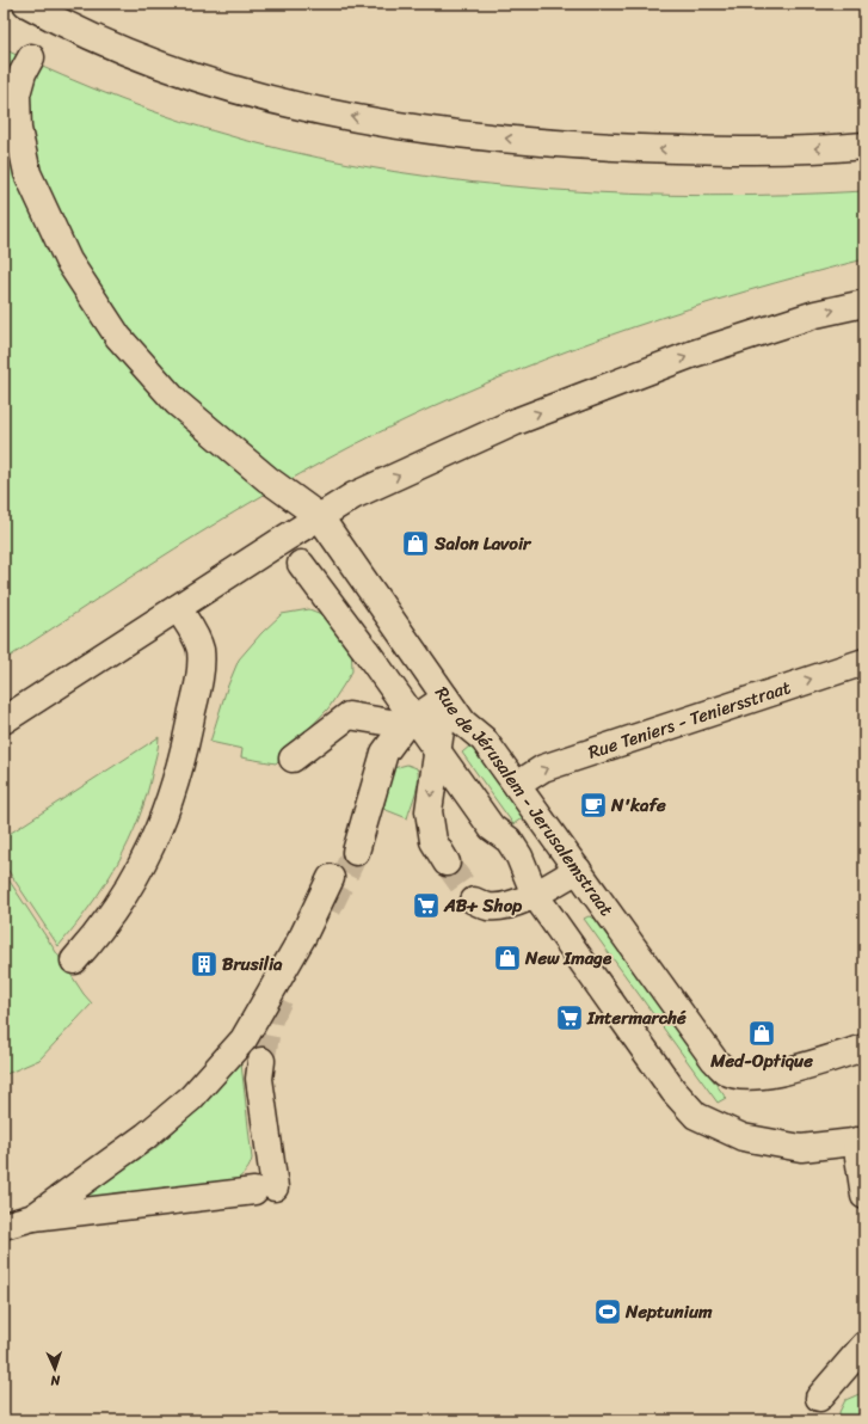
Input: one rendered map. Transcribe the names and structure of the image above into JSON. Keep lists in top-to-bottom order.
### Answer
{
  "streets": {
    "street": ["Rue Teniers - Teniersstraat", "Rue de Jérusalem - Jerusalemstraat"]
  },
  "crossings": [
    ["Rue Teniers - Teniersstraat", "Rue de Jérusalem - Jerusalemstraat"]
  ],
  "one_way": ["Rue Teniers - Teniersstraat"],
  "places": {
    "shop": ["Salon Lavoir", "New Image", "Med-Optique"],
    "cafe": ["N'kafe"],
    "supermarket": ["AB+ Shop", "Intermarché"],
    "building": ["Brusilia"],
    "sports": ["Neptunium"]
  },
  "north": "bottom"
}
